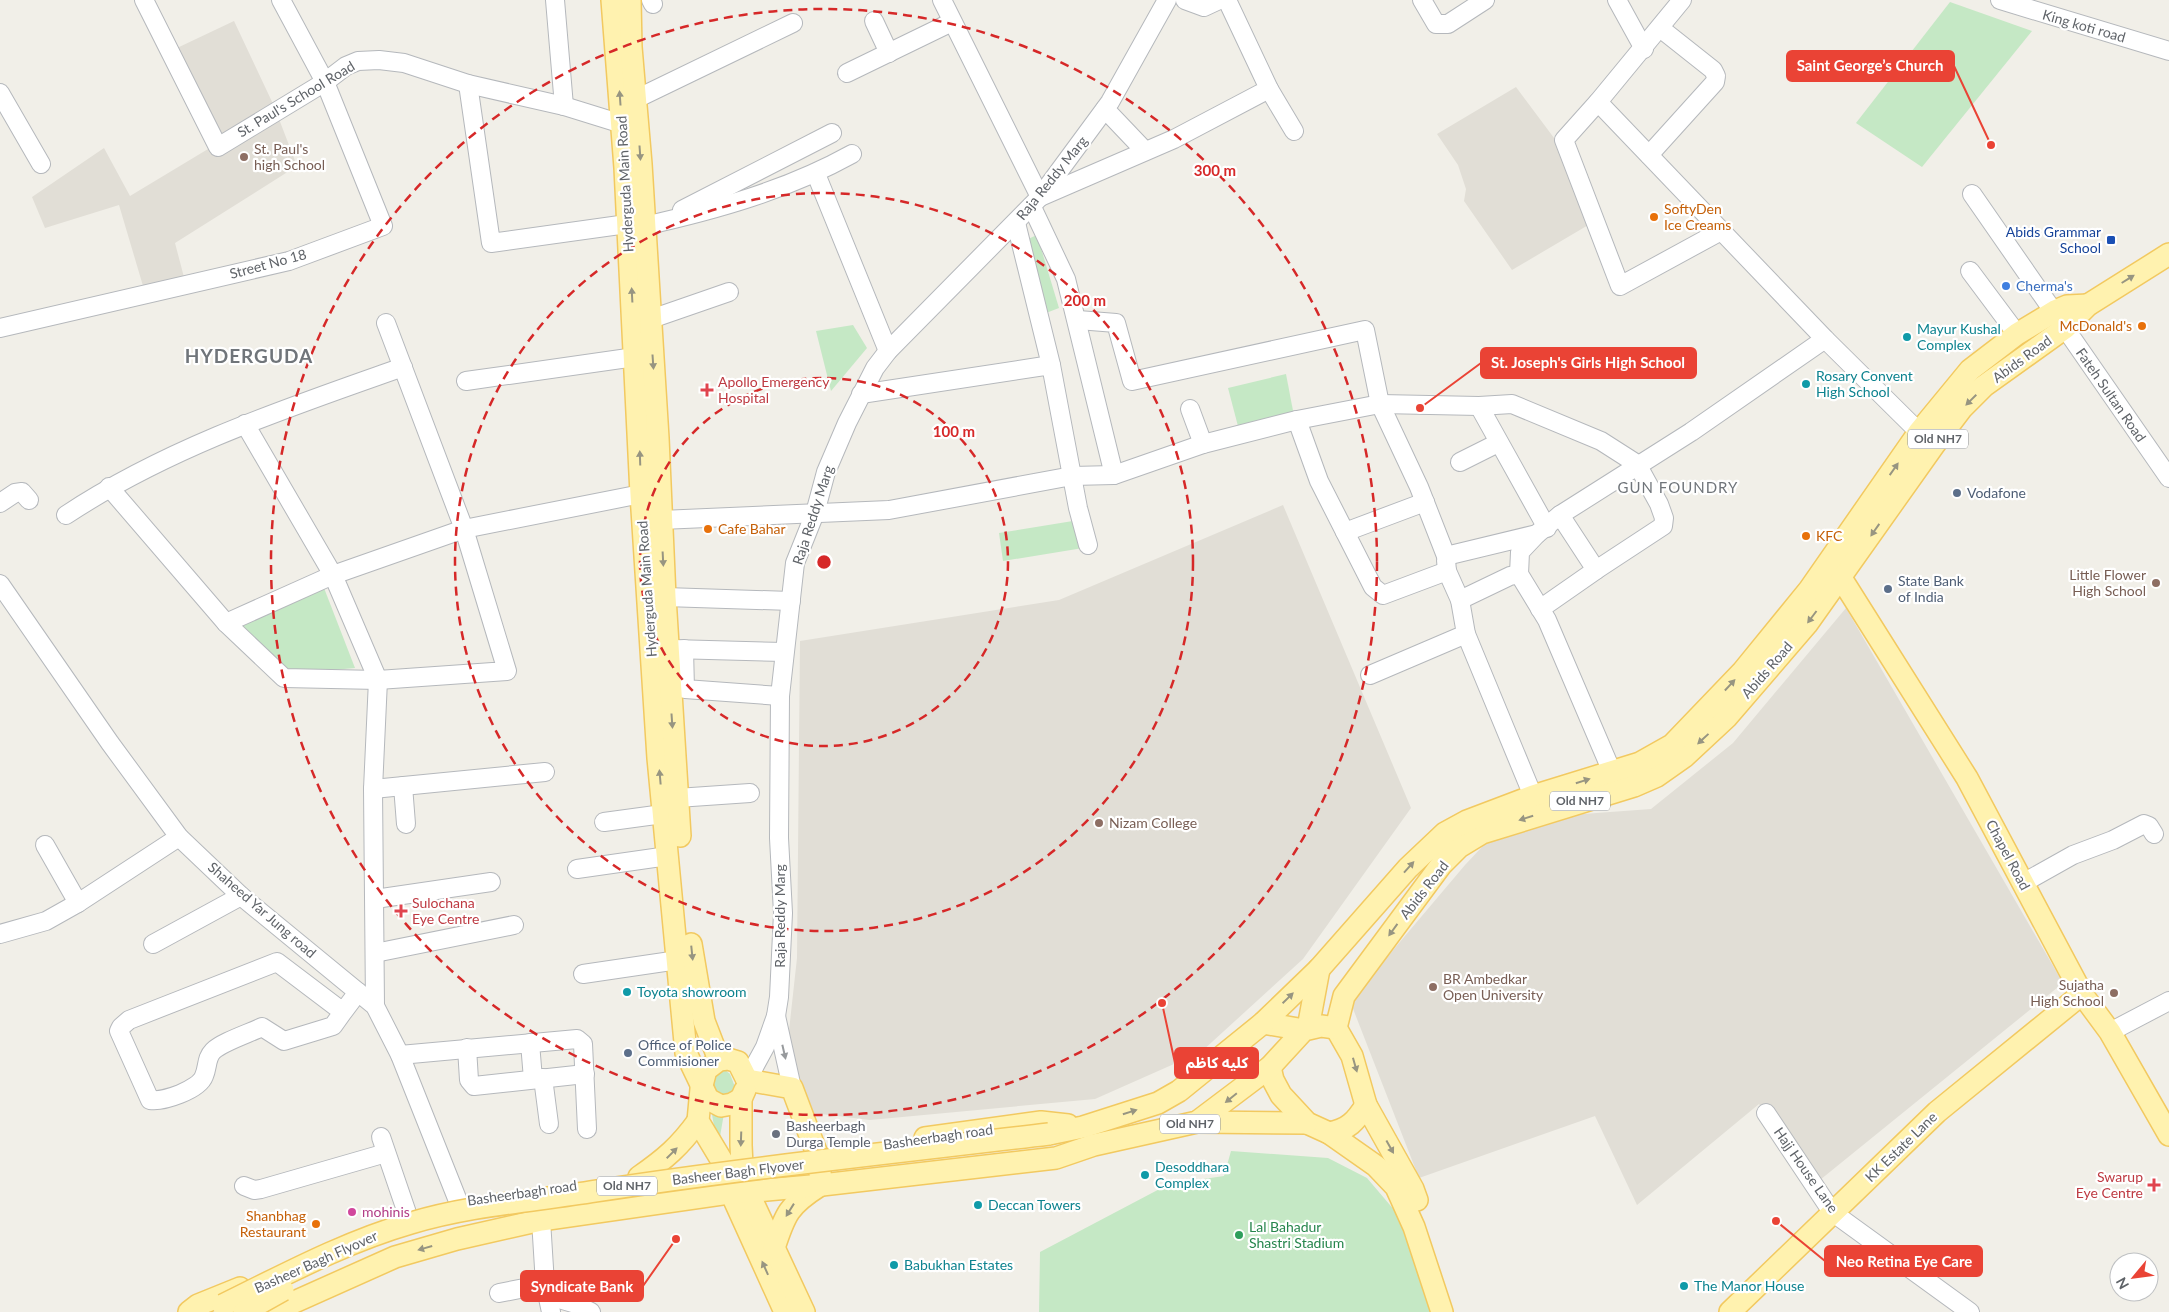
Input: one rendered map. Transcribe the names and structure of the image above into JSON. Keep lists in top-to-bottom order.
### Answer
{
  "streets": {
    "main road": [
      "Hyderguda Main Road",
      "Abids Road",
      "Old NH7",
      "Chapel Road",
      "Basheerbagh road",
      "KK Estate Lane",
      "Basheer Bagh Flyover"
    ],
    "street": [
      "King koti road",
      "St. Paul's School Road",
      "Raja Reddy Marg",
      "Street No 18",
      "Fateh Sultan Road",
      "Shaheed Yar Jung road",
      "Hajj House Lane"
    ]
  },
  "crossings": [
    ["St. Paul's School Road", "Hyderguda Main Road"],
    ["St. Paul's School Road", "Street No 18"],
    ["Raja Reddy Marg", "Hyderguda Main Road"],
    ["Abids Road", "Fateh Sultan Road"],
    ["Abids Road", "Old NH7"],
    ["Abids Road", "Chapel Road"],
    ["Fateh Sultan Road", "Old NH7"],
    ["Old NH7", "Chapel Road"],
    ["Old NH7", "Basheerbagh road"],
    ["Old NH7", "Basheer Bagh Flyover"],
    ["Chapel Road", "KK Estate Lane"],
    ["Shaheed Yar Jung road", "Basheerbagh road"],
    ["Basheerbagh road", "Basheer Bagh Flyover"],
    ["KK Estate Lane", "Hajj House Lane"]
  ],
  "districts": ["HYDERGUDA", "GUN FOUNDRY"],
  "places": {
    "other": [
      "Saint George’s Church",
      "St. Paul's high School",
      "SoftyDen Ice Creams",
      "Cherma's",
      "McDonald's",
      "Mayur Kushal Complex",
      "Rosary Convent High School",
      "St. Joseph's Girls High School",
      "Vodafone",
      "Cafe Bahar",
      "KFC",
      "Little Flower High School",
      "State Bank of India",
      "Nizam College",
      "BR Ambedkar Open University",
      "Toyota showroom",
      "Sujatha High School",
      "كليه كاظم",
      "Office of Police Commisioner",
      "Basheerbagh Durga Temple",
      "Desoddhara Complex",
      "Deccan Towers",
      "mohinis",
      "Neo Retina Eye Care",
      "Shanbhag Restaurant",
      "Lal Bahadur Shastri Stadium",
      "Syndicate Bank",
      "Babukhan Estates",
      "The Manor House"
    ],
    "transit": ["Abids Grammar School"],
    "health": ["Apollo Emergency Hospital", "Sulochana Eye Centre", "Swarup Eye Centre"]
  },
  "north": "bottom left",
  "rings": ["300 m", "200 m", "100 m"]
}
